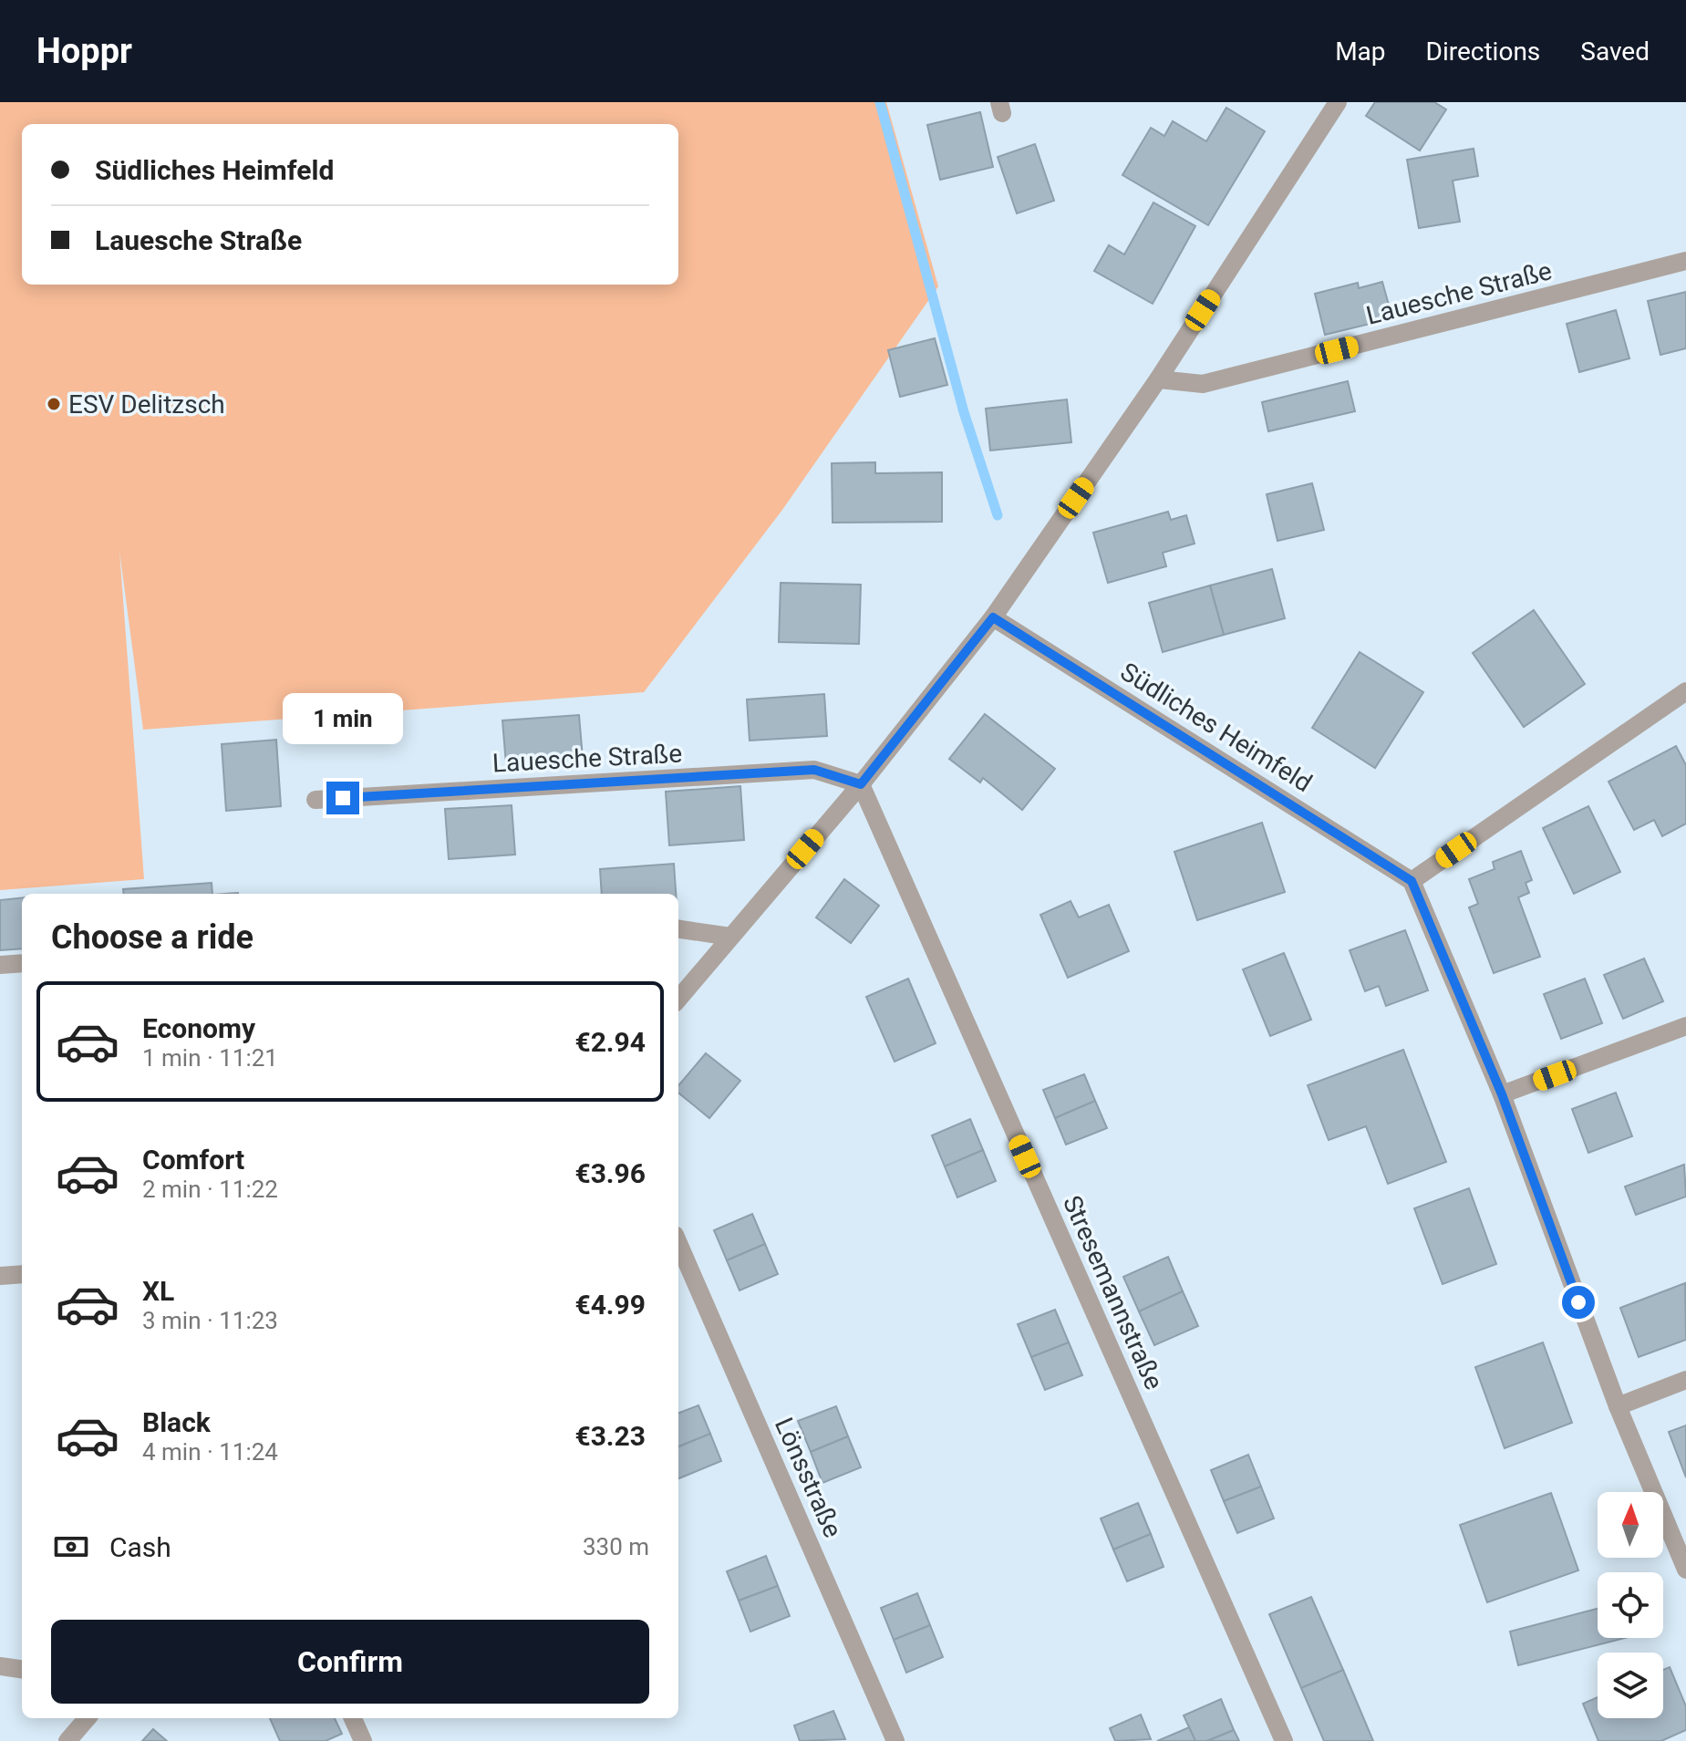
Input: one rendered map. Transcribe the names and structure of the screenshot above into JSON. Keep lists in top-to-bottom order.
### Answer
{
  "streets": {
    "street": [
      "Lauesche Straße",
      "Südliches Heimfeld",
      "Stresemannstraße",
      "Lönsstraße"
    ]
  },
  "crossings": [
    ["Lauesche Straße", "Stresemannstraße"]
  ],
  "places": ["ESV Delitzsch"],
  "north": "top",
  "page": {
    "header": "Hoppr",
    "nav": ["Map", "Directions", "Saved"],
    "banner": ["Südliches Heimfeld", "Lauesche Straße"],
    "bubble": "1 min",
    "heading": "Choose a ride",
    "list": [
      {
        "name": "Economy",
        "note": "1 min · 11:21",
        "value": "€2.94"
      },
      {
        "name": "Comfort",
        "note": "2 min · 11:22",
        "value": "€3.96"
      },
      {
        "name": "XL",
        "note": "3 min · 11:23",
        "value": "€4.99"
      },
      {
        "name": "Black",
        "note": "4 min · 11:24",
        "value": "€3.23"
      }
    ],
    "pay": ["Cash", "330 m"],
    "buttons": "Confirm"
  }
}
